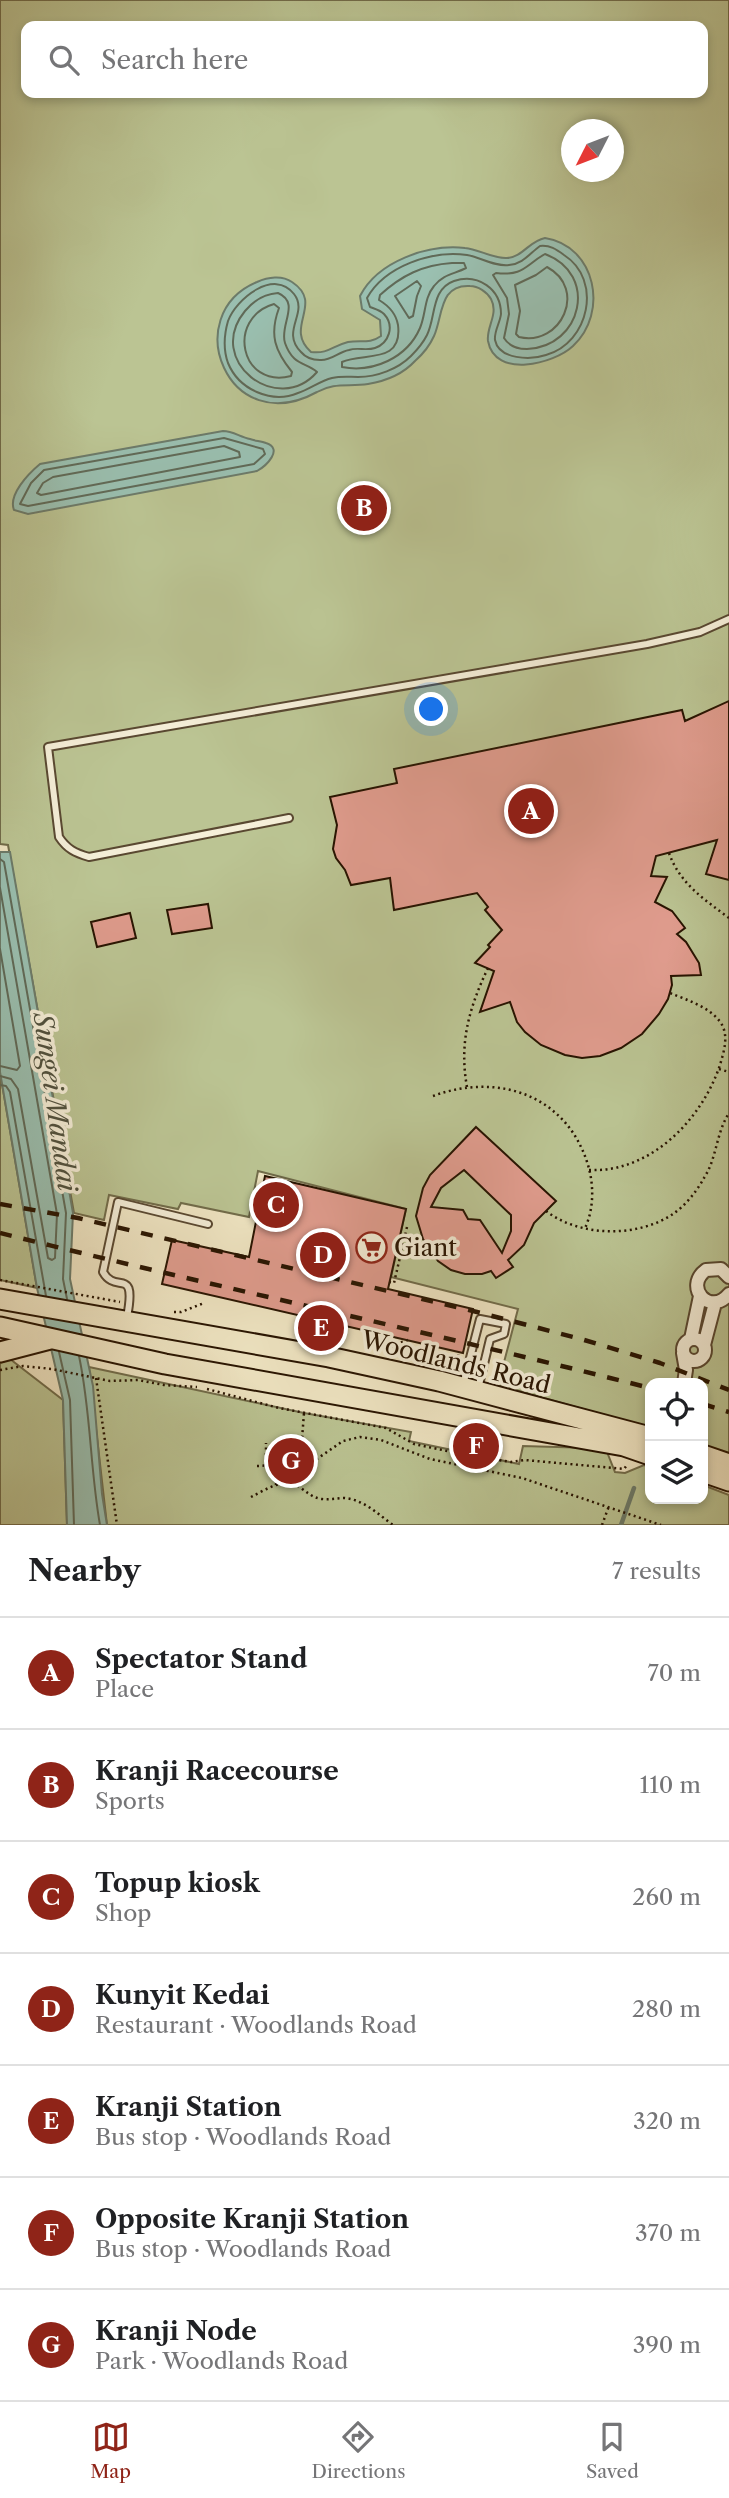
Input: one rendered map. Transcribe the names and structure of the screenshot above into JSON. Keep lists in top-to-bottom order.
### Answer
{
  "streets": {
    "main road": ["Woodlands Road"]
  },
  "water": ["Sungei Mandai"],
  "places": {
    "supermarket": ["Giant"]
  },
  "north": "bottom left",
  "page": {
    "search": "Search here",
    "pins": [
      "B",
      "A",
      "C",
      "D",
      "E",
      "F",
      "G"
    ],
    "heading": ["Nearby", "7 results"],
    "list": [
      {
        "mark": "A",
        "name": "Spectator Stand",
        "note": "Place",
        "value": "70 m"
      },
      {
        "mark": "B",
        "name": "Kranji Racecourse",
        "note": "Sports",
        "value": "110 m"
      },
      {
        "mark": "C",
        "name": "Topup kiosk",
        "note": "Shop",
        "value": "260 m"
      },
      {
        "mark": "D",
        "name": "Kunyit Kedai",
        "note": "Restaurant · Woodlands Road",
        "value": "280 m"
      },
      {
        "mark": "E",
        "name": "Kranji Station",
        "note": "Bus stop · Woodlands Road",
        "value": "320 m"
      },
      {
        "mark": "F",
        "name": "Opposite Kranji Station",
        "note": "Bus stop · Woodlands Road",
        "value": "370 m"
      },
      {
        "mark": "G",
        "name": "Kranji Node",
        "note": "Park · Woodlands Road",
        "value": "390 m"
      }
    ],
    "nav": ["Map", "Directions", "Saved"]
  }
}
